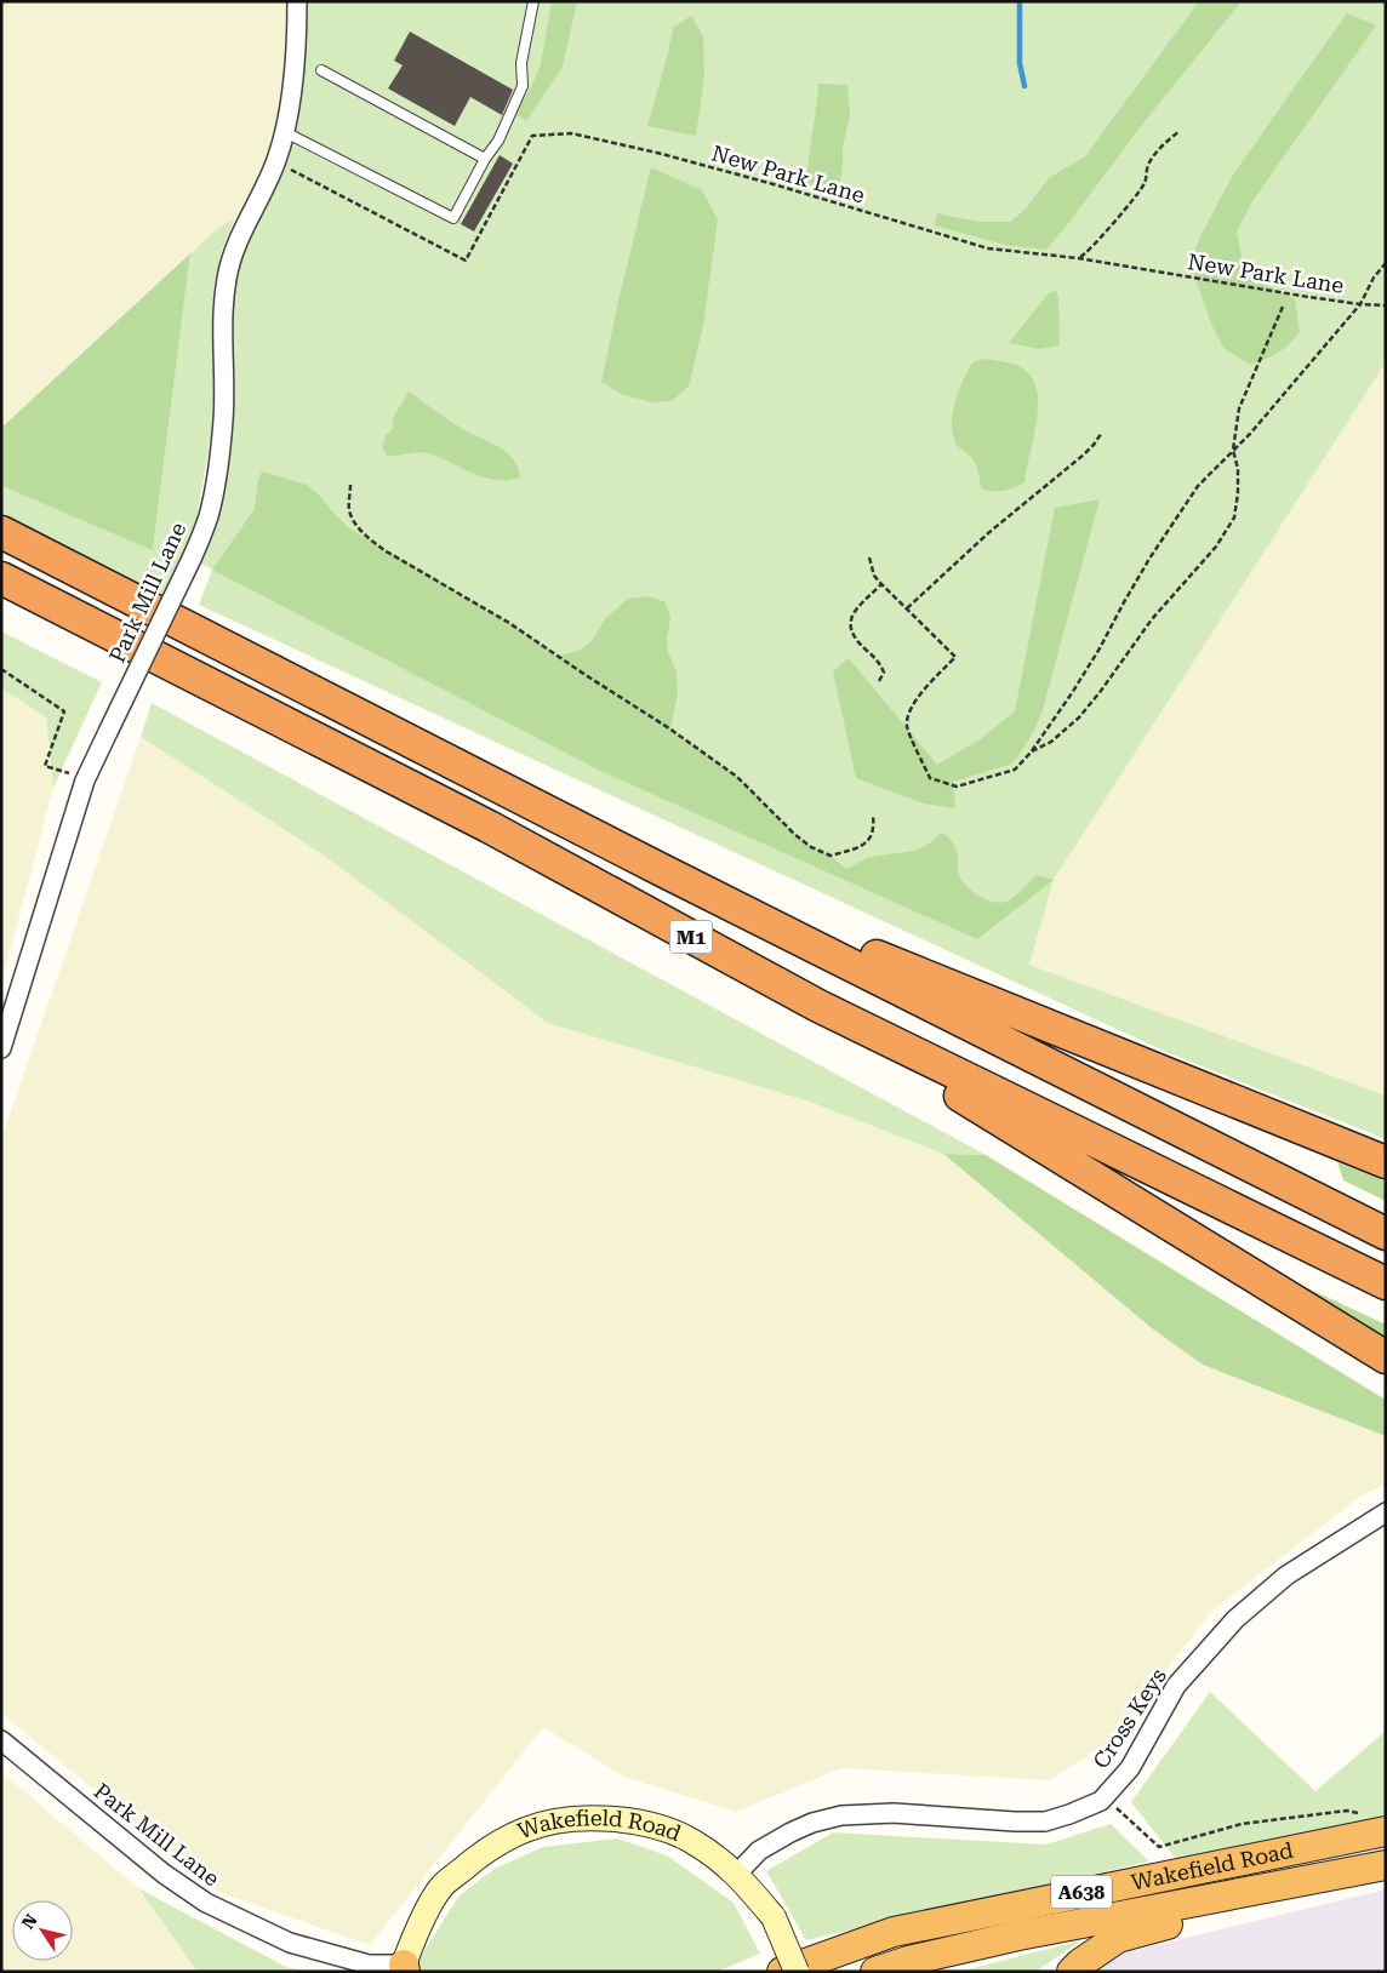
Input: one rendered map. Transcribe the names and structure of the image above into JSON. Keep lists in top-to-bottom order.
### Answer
{
  "streets": {
    "highway": ["M1", "Wakefield Road", "A638"],
    "street": ["Park Mill Lane", "Cross Keys"],
    "path": ["New Park Lane"]
  },
  "crossings": [
    ["New Park Lane", "Park Mill Lane"],
    ["Park Mill Lane", "Wakefield Road"],
    ["Cross Keys", "Wakefield Road"]
  ],
  "north": "top left"
}
